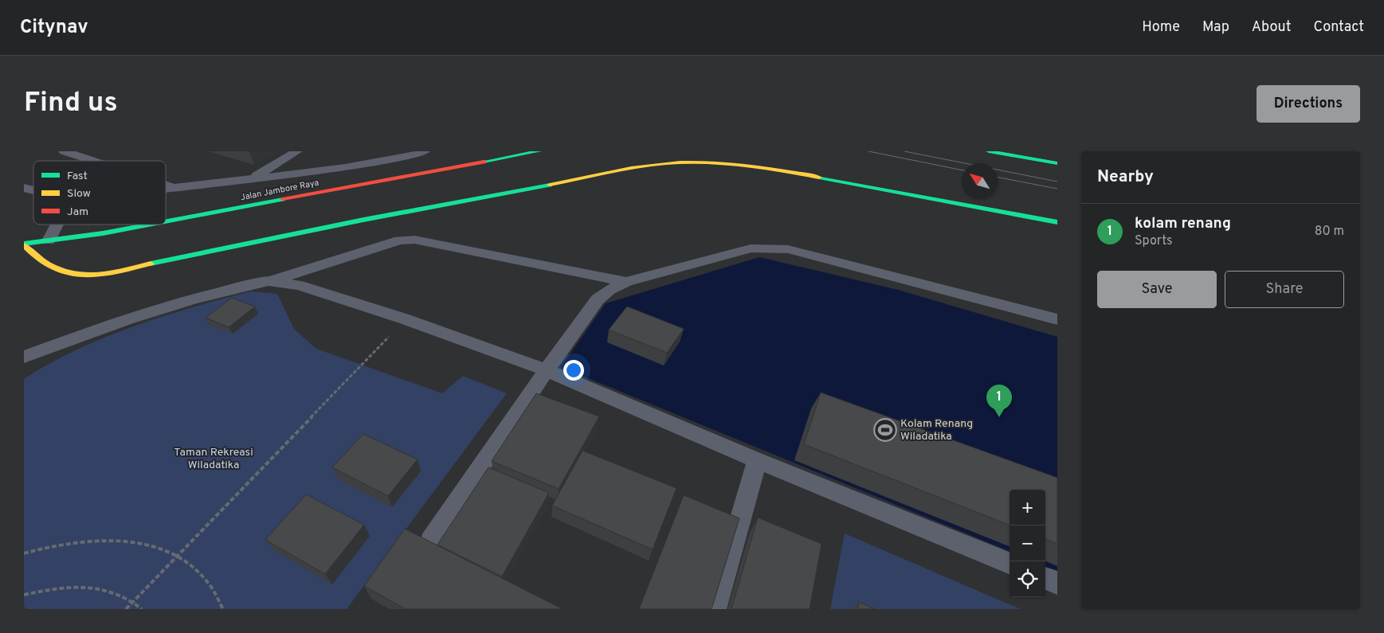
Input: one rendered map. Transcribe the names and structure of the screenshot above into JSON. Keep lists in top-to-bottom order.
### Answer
{
  "streets": {
    "main road": ["Jalan Jambore Raya"]
  },
  "parks": ["Taman Rekreasi Wiladatika"],
  "places": {
    "sports": ["Kolam Renang Wiladatika"]
  },
  "legend": ["Fast", "Slow", "Jam"],
  "north": "top left",
  "page": {
    "header": "Citynav",
    "nav": [
      "Home",
      "Map",
      "About",
      "Contact"
    ],
    "buttons": [
      "Directions",
      ["Save", "Share"]
    ],
    "title": "Find us",
    "heading": "Nearby",
    "list": [
      {
        "mark": "1",
        "name": "kolam renang",
        "note": "Sports",
        "value": "80 m"
      }
    ],
    "pins": "1",
    "map_buttons": ["+", "−"]
  }
}
